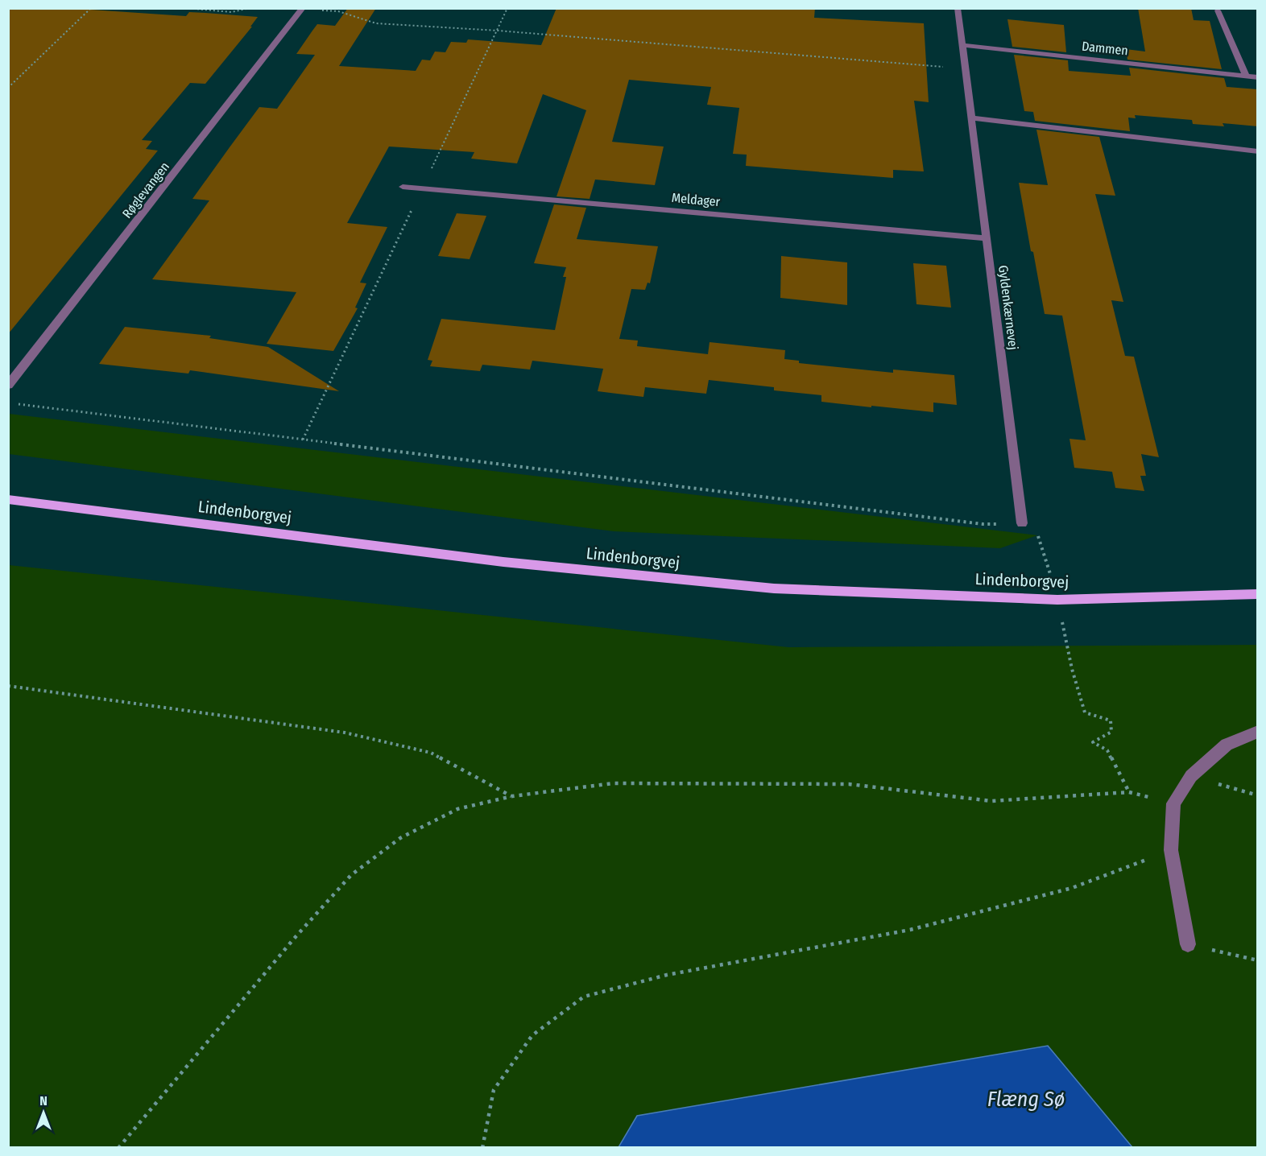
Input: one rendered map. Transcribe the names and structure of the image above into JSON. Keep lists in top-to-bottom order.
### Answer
{
  "streets": {
    "main road": ["Lindenborgvej"],
    "street": [
      "Dammen",
      "Røglevangen",
      "Meldager",
      "Gyldenkærnevej"
    ]
  },
  "crossings": [
    ["Dammen", "Gyldenkærnevej"],
    ["Meldager", "Gyldenkærnevej"]
  ],
  "water": ["Flæng Sø"],
  "north": "top"
}
